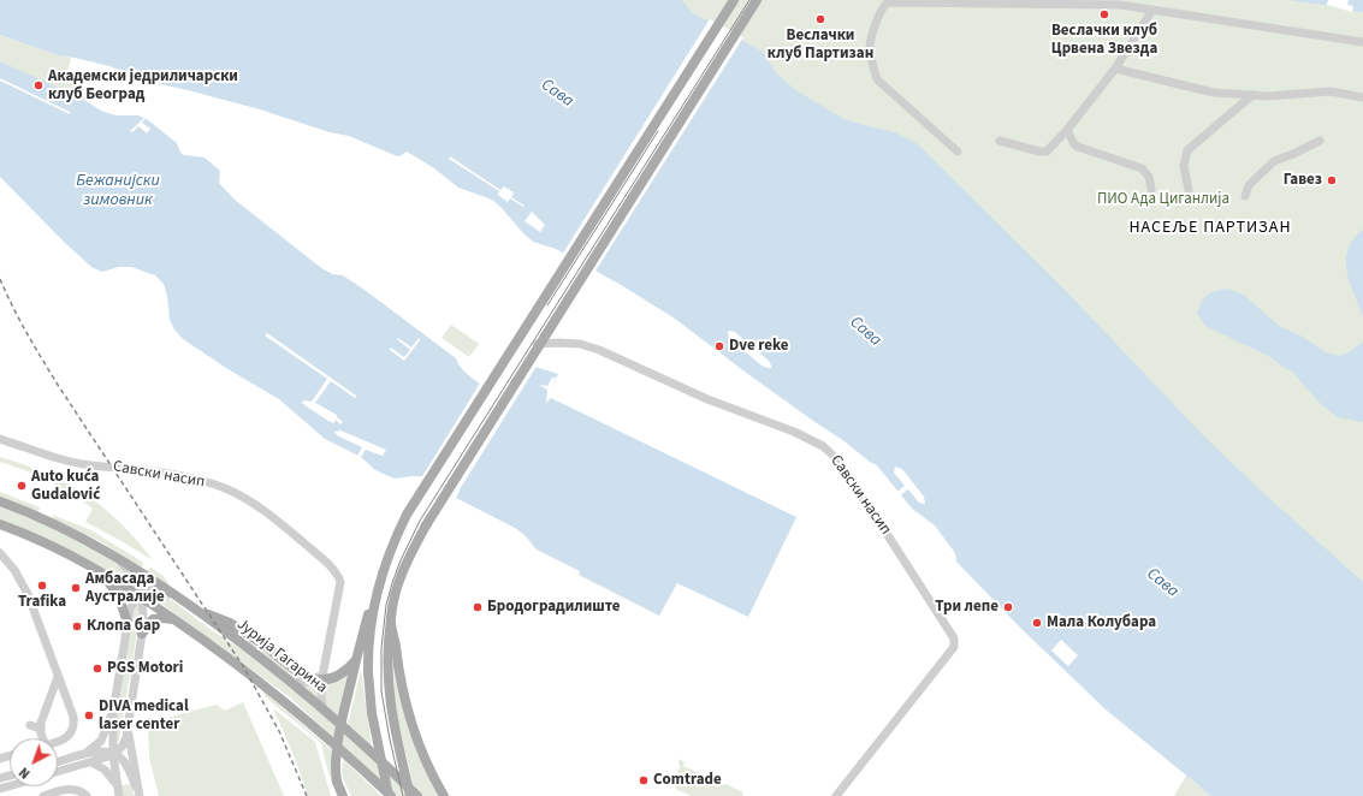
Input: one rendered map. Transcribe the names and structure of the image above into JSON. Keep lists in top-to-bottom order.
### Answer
{
  "streets": {
    "main road": ["Јурија Гагарина"],
    "street": ["Савски насип"]
  },
  "crossings": [
    ["Савски насип", "Јурија Гагарина"]
  ],
  "districts": ["НАСЕЉЕ ПАРТИЗАН"],
  "water": ["Сава", "Бежанијски зимовник"],
  "parks": ["ПИО Ада Циганлија"],
  "places": [
    "Веслачки клуб Црвена Звезда",
    "Веслачки клуб Партизан",
    "Академски једриличарски клуб Београд",
    "Гавез",
    "Dve reke",
    "Auto kuća Gudalović",
    "Trafika",
    "Амбасада Аустралије",
    "Бродоградилиште",
    "Три лепе",
    "Мала Колубара",
    "Клопа бар",
    "PGS Motori",
    "DIVA medical laser center",
    "Comtrade"
  ],
  "north": "bottom left"
}
